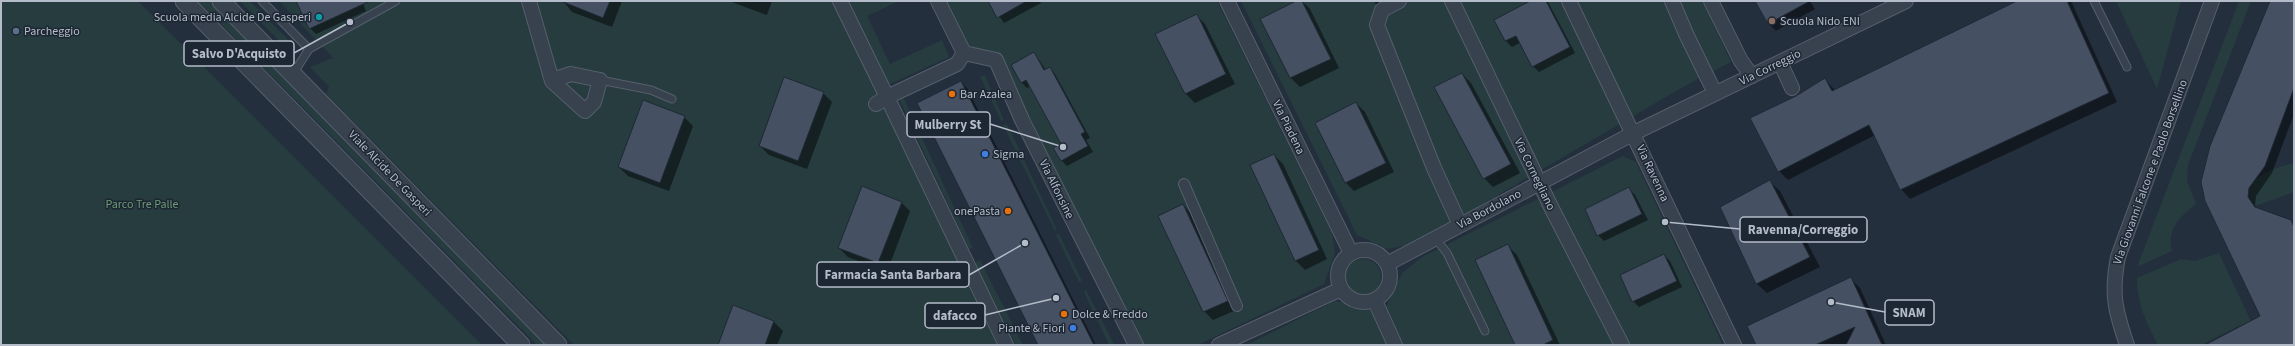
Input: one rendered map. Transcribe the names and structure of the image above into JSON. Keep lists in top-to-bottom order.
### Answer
{
  "streets": {
    "street": [
      "Via Correggio",
      "Via Piadena",
      "Via Giovanni Falcone e Paolo Borsellino",
      "Viale Alcide De Gasperi",
      "Via Ravenna",
      "Via Cornegliano",
      "Via Alfonsine",
      "Via Bordolano"
    ]
  },
  "crossings": [
    ["Via Correggio", "Via Ravenna"],
    ["Via Correggio", "Via Bordolano"],
    ["Via Piadena", "Via Bordolano"],
    ["Via Ravenna", "Via Bordolano"],
    ["Via Cornegliano", "Via Bordolano"]
  ],
  "parks": ["Parco Tre Palle"],
  "places": [
    "Scuola media Alcide De Gasperi",
    "Scuola Nido ENI",
    "Salvo D'Acquisto",
    "Parcheggio",
    "Bar Azalea",
    "Mulberry St",
    "Sigma",
    "onePasta",
    "Ravenna/Correggio",
    "Farmacia Santa Barbara",
    "dafacco",
    "SNAM",
    "Dolce & Freddo",
    "Piante & Fiori"
  ]
}
